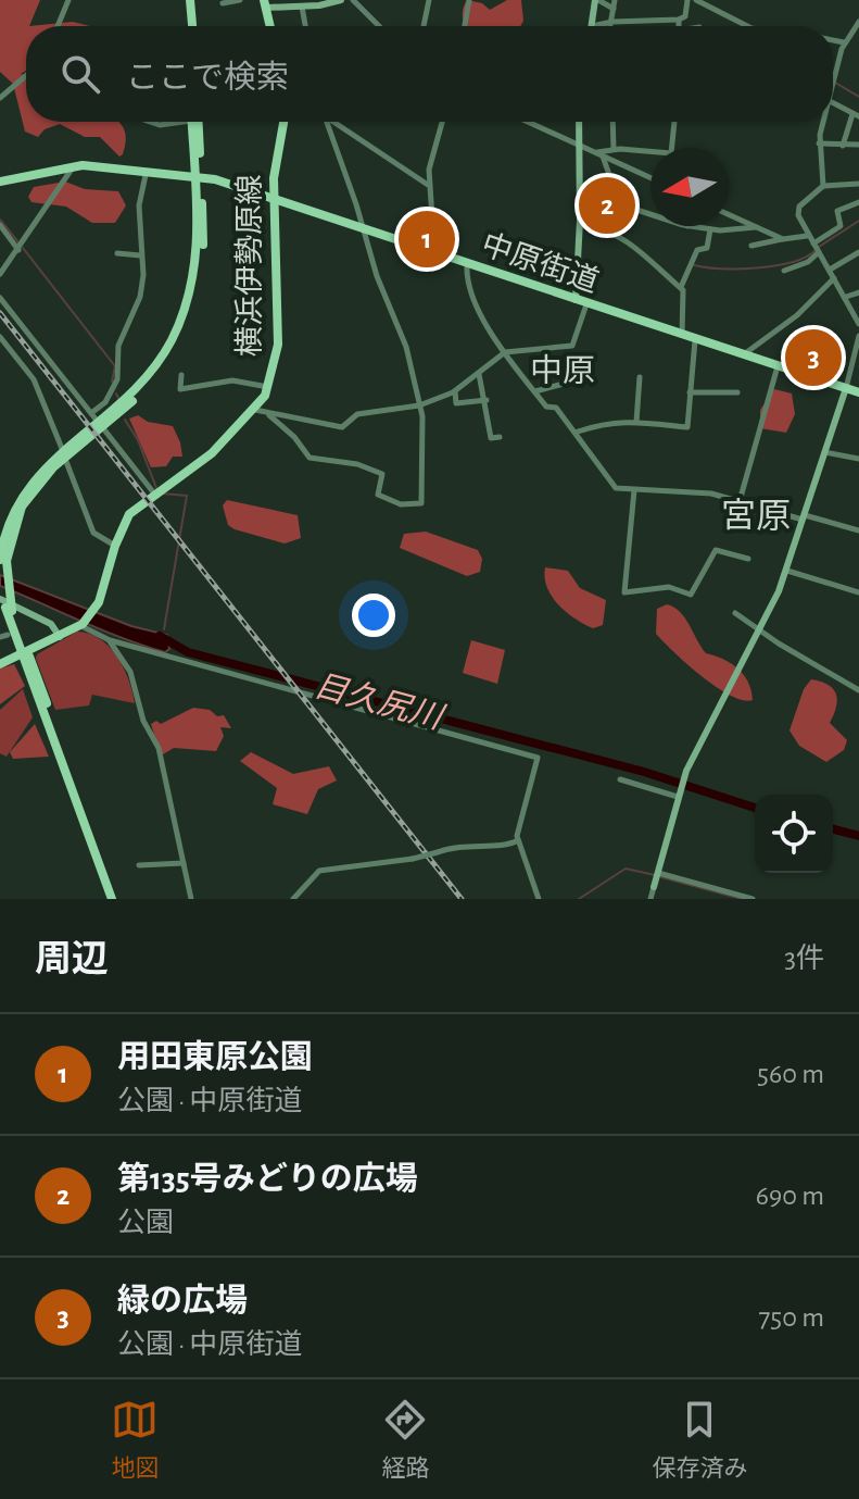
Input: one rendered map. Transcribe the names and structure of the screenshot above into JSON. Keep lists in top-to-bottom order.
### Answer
{
  "streets": {
    "main road": ["中原街道", "横浜伊勢原線"]
  },
  "crossings": [
    ["中原街道", "横浜伊勢原線"]
  ],
  "districts": ["中原", "宮原"],
  "water": ["目久尻川"],
  "north": "left",
  "page": {
    "search": "ここで検索",
    "pins": ["2", "1", "3"],
    "heading": ["周辺", "3件"],
    "list": [
      {
        "mark": "1",
        "name": "用田東原公園",
        "note": "公園 · 中原街道",
        "value": "560 m"
      },
      {
        "mark": "2",
        "name": "第135号みどりの広場",
        "note": "公園",
        "value": "690 m"
      },
      {
        "mark": "3",
        "name": "緑の広場",
        "note": "公園 · 中原街道",
        "value": "750 m"
      }
    ],
    "nav": ["地図", "経路", "保存済み"]
  }
}
